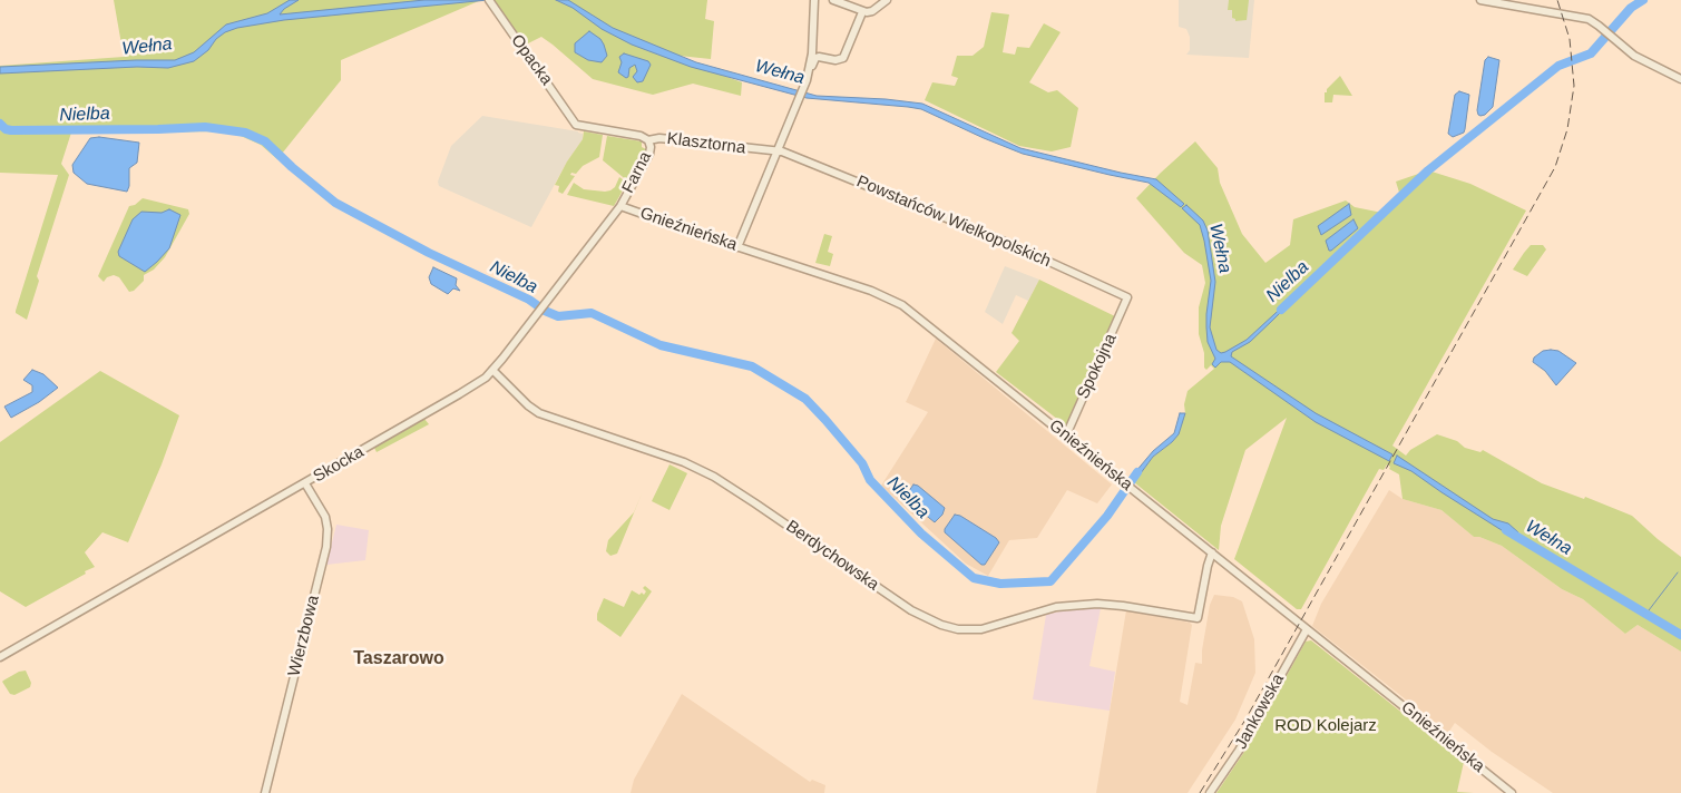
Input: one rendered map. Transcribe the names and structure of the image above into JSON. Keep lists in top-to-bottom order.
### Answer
{
  "streets": {
    "street": [
      "Opacka",
      "Klasztorna",
      "Farna",
      "Powstańców Wielkopolskich",
      "Gnieźnieńska",
      "Spokojna",
      "Skocka",
      "Berdychowska",
      "Wierzbowa",
      "Jankowska"
    ]
  },
  "crossings": [
    ["Opacka", "Klasztorna"],
    ["Klasztorna", "Farna"],
    ["Klasztorna", "Powstańców Wielkopolskich"],
    ["Farna", "Gnieźnieńska"],
    ["Farna", "Skocka"],
    ["Powstańców Wielkopolskich", "Spokojna"],
    ["Gnieźnieńska", "Spokojna"],
    ["Gnieźnieńska", "Skocka"],
    ["Gnieźnieńska", "Berdychowska"],
    ["Gnieźnieńska", "Jankowska"],
    ["Skocka", "Berdychowska"],
    ["Skocka", "Wierzbowa"]
  ],
  "districts": ["Taszarowo"],
  "water": ["Wełna", "Nielba"],
  "parks": ["ROD Kolejarz"]
}
